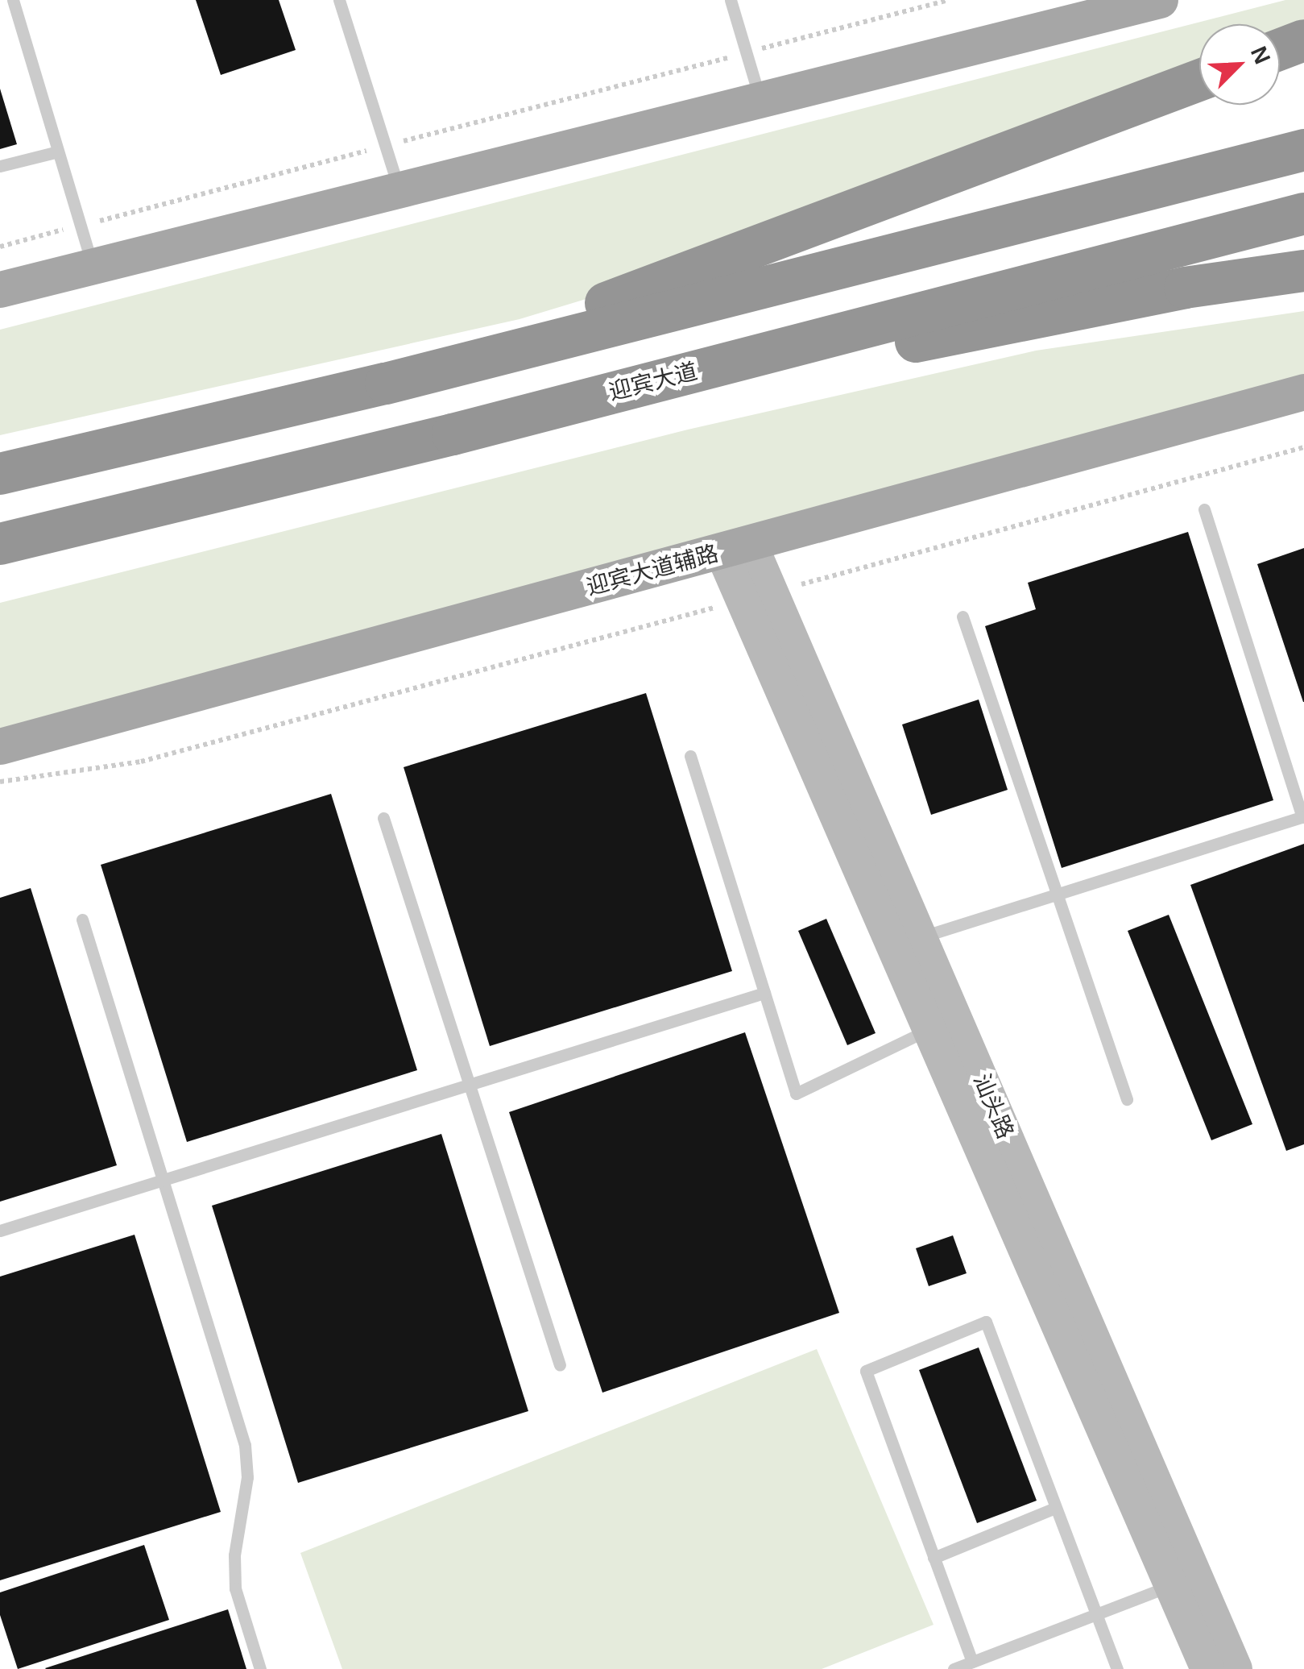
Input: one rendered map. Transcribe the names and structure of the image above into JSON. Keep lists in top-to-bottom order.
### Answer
{
  "streets": {
    "highway": ["迎宾大道"],
    "main road": ["迎宾大道辅路"],
    "street": ["汕头路"]
  },
  "crossings": [
    ["迎宾大道辅路", "汕头路"]
  ],
  "north": "top right"
}
